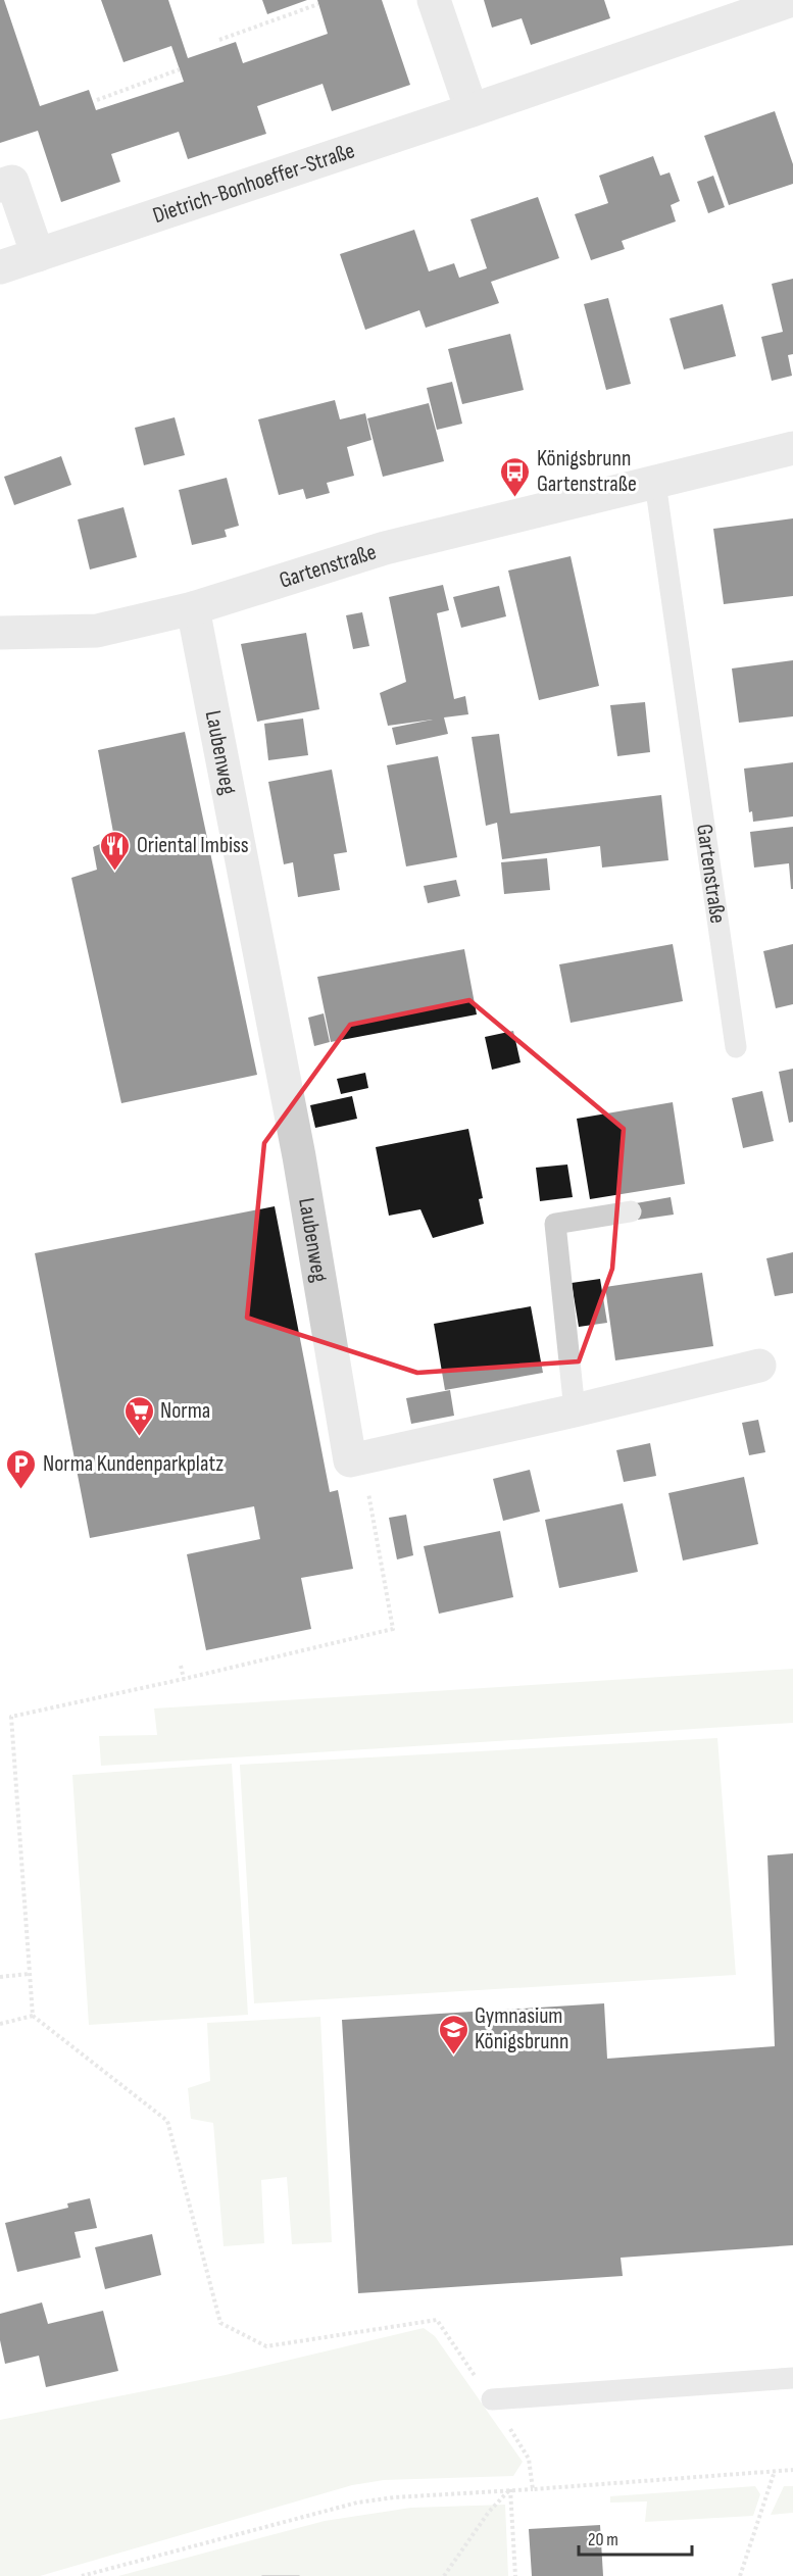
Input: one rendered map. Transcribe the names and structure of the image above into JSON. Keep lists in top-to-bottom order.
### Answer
{
  "streets": {
    "street": ["Dietrich-Bonhoeffer-Straße", "Gartenstraße", "Laubenweg"]
  },
  "crossings": [
    ["Gartenstraße", "Laubenweg"]
  ],
  "places": {
    "bus stop": ["Königsbrunn Gartenstraße"],
    "restaurant": ["Oriental Imbiss"],
    "supermarket": ["Norma"],
    "parking": ["Norma Kundenparkplatz"],
    "school or university": ["Gymnasium Königsbrunn"]
  },
  "scale_bar": "20 m"
}
